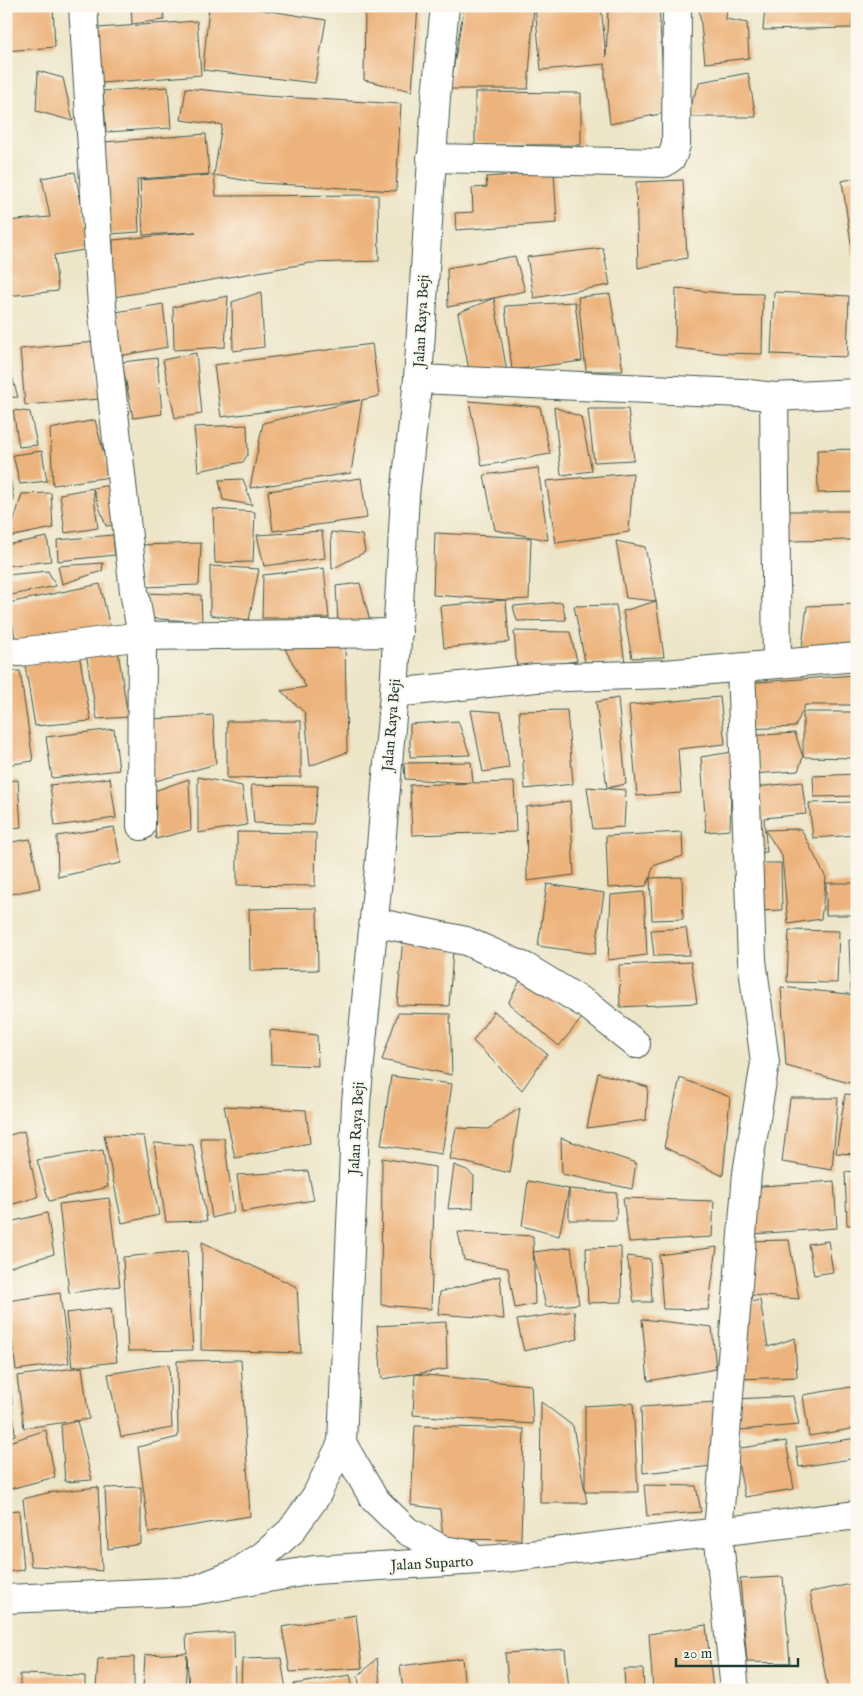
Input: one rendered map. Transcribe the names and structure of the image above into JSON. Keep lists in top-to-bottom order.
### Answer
{
  "streets": {
    "street": ["Jalan Raya Beji", "Jalan Suparto"]
  },
  "scale_bar": "20 m"
}
